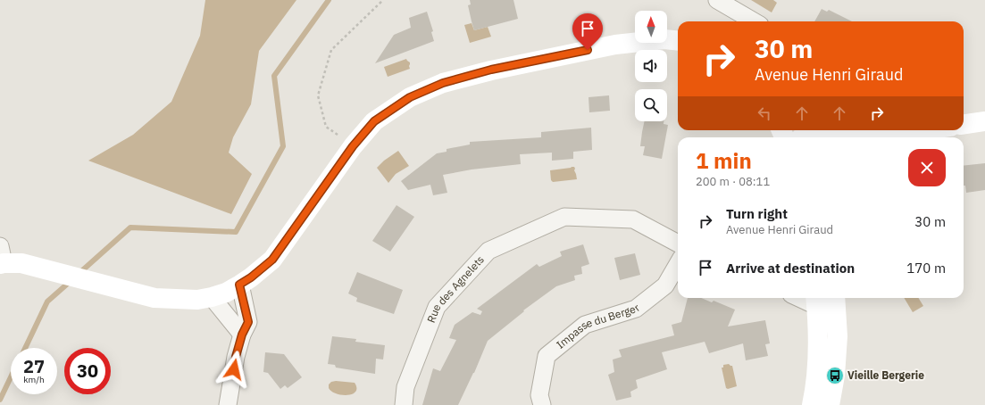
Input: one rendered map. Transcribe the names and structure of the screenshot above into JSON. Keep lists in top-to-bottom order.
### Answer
{
  "streets": {
    "street": ["Rue des Agnelets", "Impasse du Berger"]
  },
  "places": {
    "bus stop": ["Vieille Bergerie"]
  },
  "north": "top",
  "page": {
    "turn": ["30 m", "Avenue Henri Giraud"],
    "heading": ["1 min", "200 m · 08:11"],
    "list": [
      {
        "name": "Turn right",
        "note": "Avenue Henri Giraud",
        "value": "30 m"
      },
      {
        "name": "Arrive at destination",
        "value": "170 m"
      }
    ],
    "speed": "27 km/h",
    "limit": "30"
  }
}
